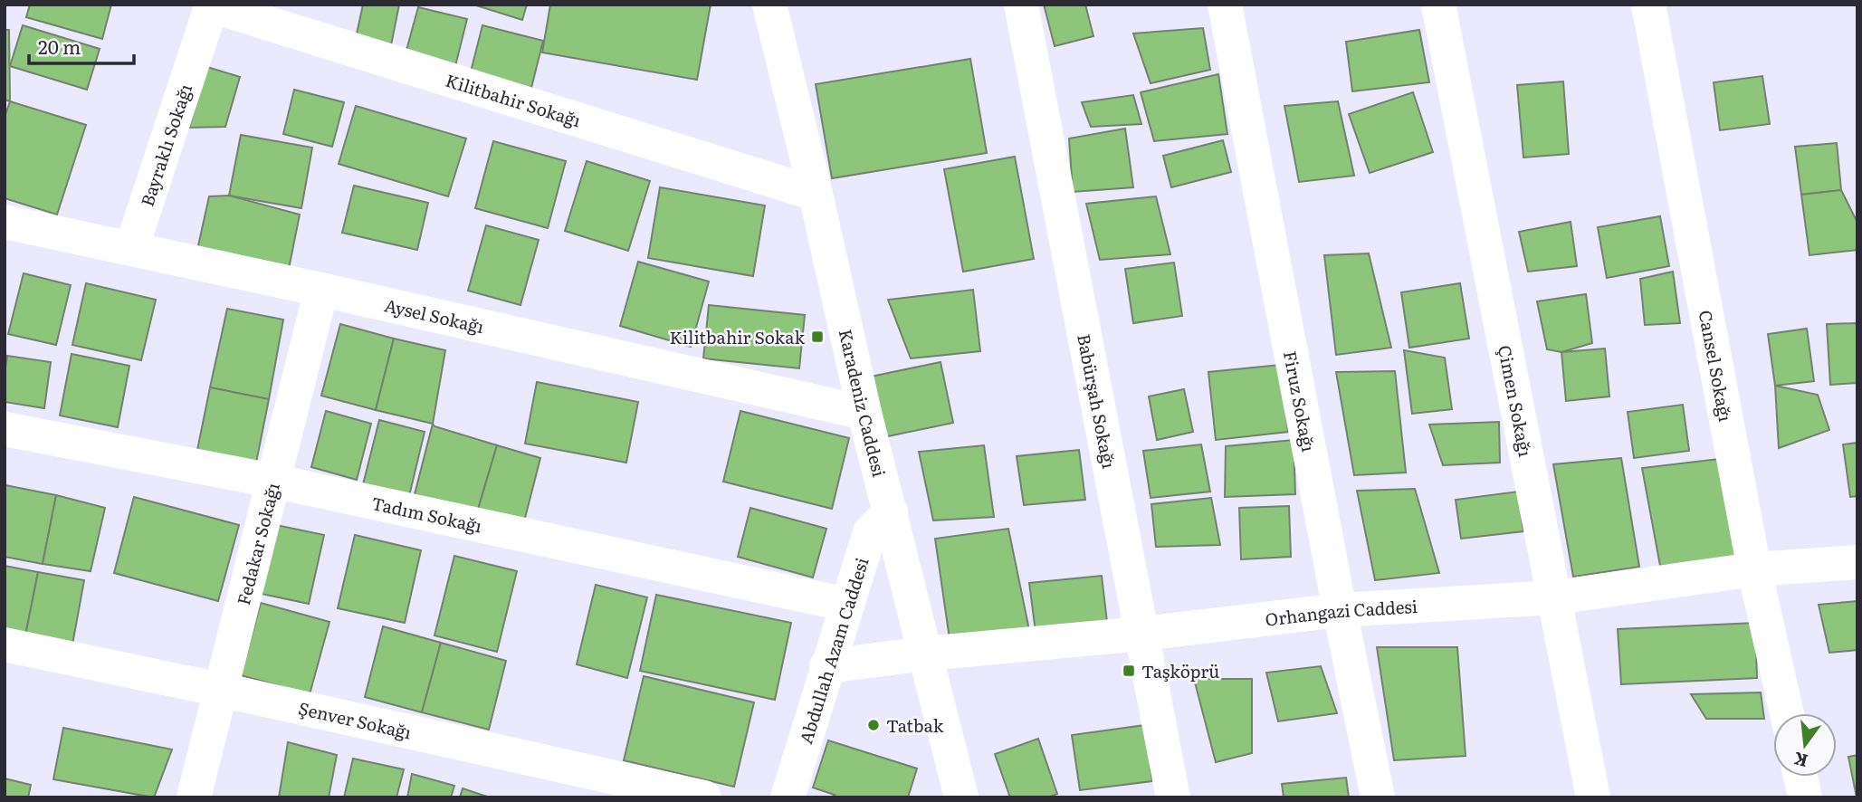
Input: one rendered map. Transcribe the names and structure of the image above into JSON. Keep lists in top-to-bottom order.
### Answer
{
  "streets": {
    "street": [
      "Kilitbahir Sokağı",
      "Bayraklı Sokağı",
      "Aysel Sokağı",
      "Cansel Sokağı",
      "Babürşah Sokağı",
      "Firuz Sokağı",
      "Çimen Sokağı",
      "Karadeniz Caddesi",
      "Tadım Sokağı",
      "Fedakar Sokağı",
      "Orhangazi Caddesi",
      "Abdullah Azam Caddesi",
      "Şenver Sokağı"
    ]
  },
  "crossings": [
    ["Kilitbahir Sokağı", "Bayraklı Sokağı"],
    ["Kilitbahir Sokağı", "Karadeniz Caddesi"],
    ["Bayraklı Sokağı", "Aysel Sokağı"],
    ["Aysel Sokağı", "Karadeniz Caddesi"],
    ["Aysel Sokağı", "Fedakar Sokağı"],
    ["Cansel Sokağı", "Orhangazi Caddesi"],
    ["Babürşah Sokağı", "Orhangazi Caddesi"],
    ["Firuz Sokağı", "Orhangazi Caddesi"],
    ["Çimen Sokağı", "Orhangazi Caddesi"],
    ["Karadeniz Caddesi", "Orhangazi Caddesi"],
    ["Karadeniz Caddesi", "Abdullah Azam Caddesi"],
    ["Tadım Sokağı", "Fedakar Sokağı"],
    ["Tadım Sokağı", "Abdullah Azam Caddesi"],
    ["Fedakar Sokağı", "Şenver Sokağı"],
    ["Orhangazi Caddesi", "Abdullah Azam Caddesi"]
  ],
  "places": {
    "transit": ["Kilitbahir Sokak", "Taşköprü"],
    "other": ["Tatbak"]
  },
  "scale_bar": "20 m",
  "north": "bottom"
}
